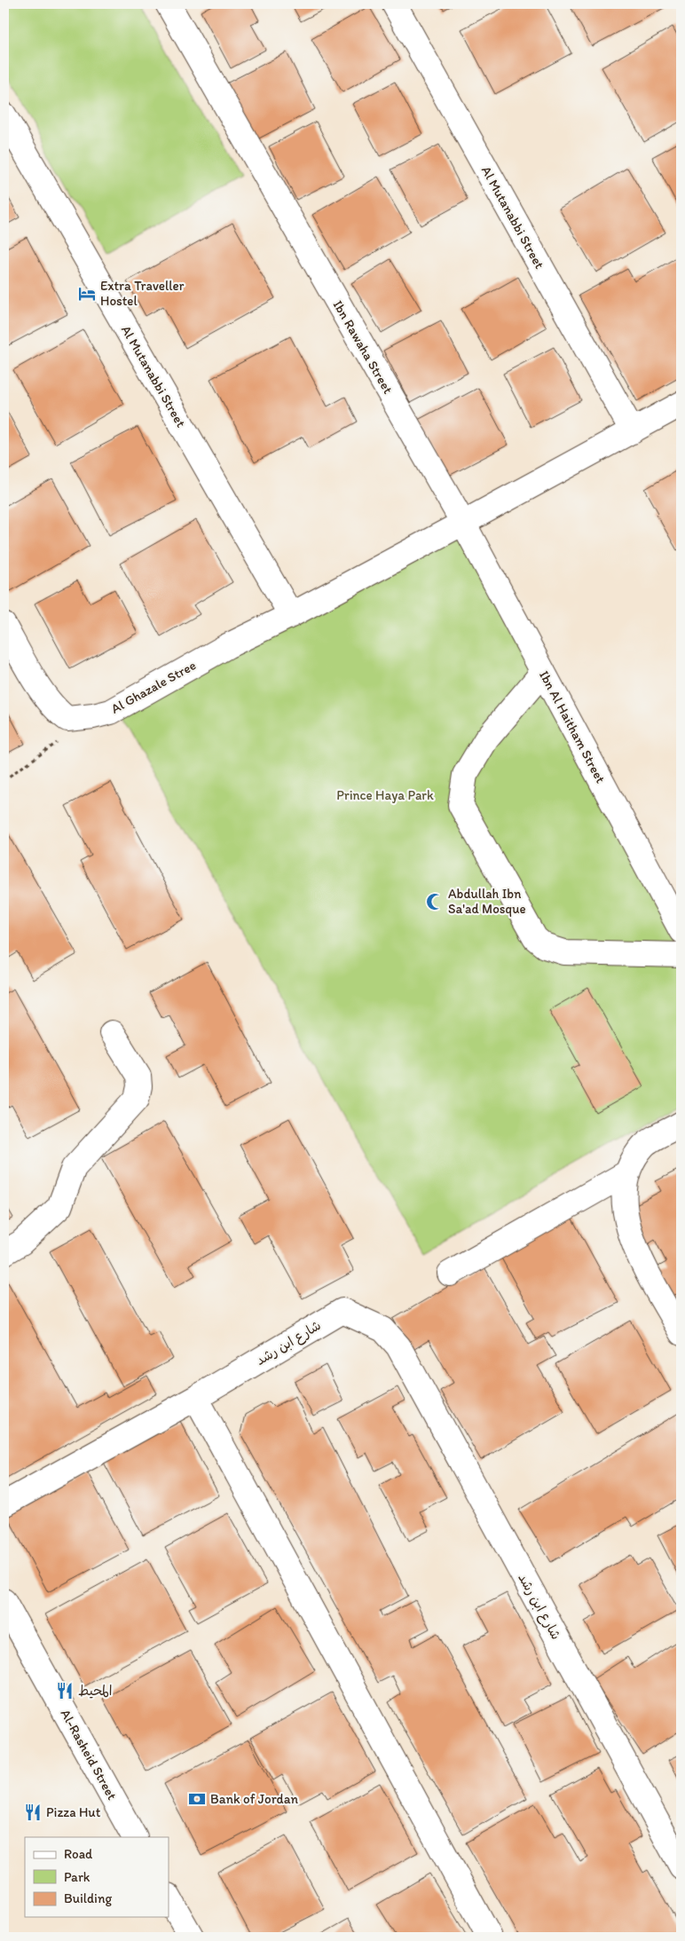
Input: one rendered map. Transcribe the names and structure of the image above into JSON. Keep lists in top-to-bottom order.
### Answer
{
  "streets": {
    "street": [
      "Al Mutanabbi Street",
      "Ibn Rawaha Street",
      "Al Ghazale Stree",
      "Ibn Al Haitham Street",
      "شارع ابن رشد",
      "Al-Rasheid Street"
    ]
  },
  "crossings": [
    ["Al Mutanabbi Street", "Al Ghazale Stree"],
    ["Ibn Rawaha Street", "Ibn Al Haitham Street"]
  ],
  "parks": ["Prince Haya Park"],
  "places": {
    "hotel": ["Extra Traveller Hostel"],
    "mosque": ["Abdullah Ibn Sa'ad Mosque"],
    "restaurant": ["المحيط", "Pizza Hut"],
    "bank": ["Bank of Jordan"]
  },
  "legend": ["Road", "Park", "Building"]
}
